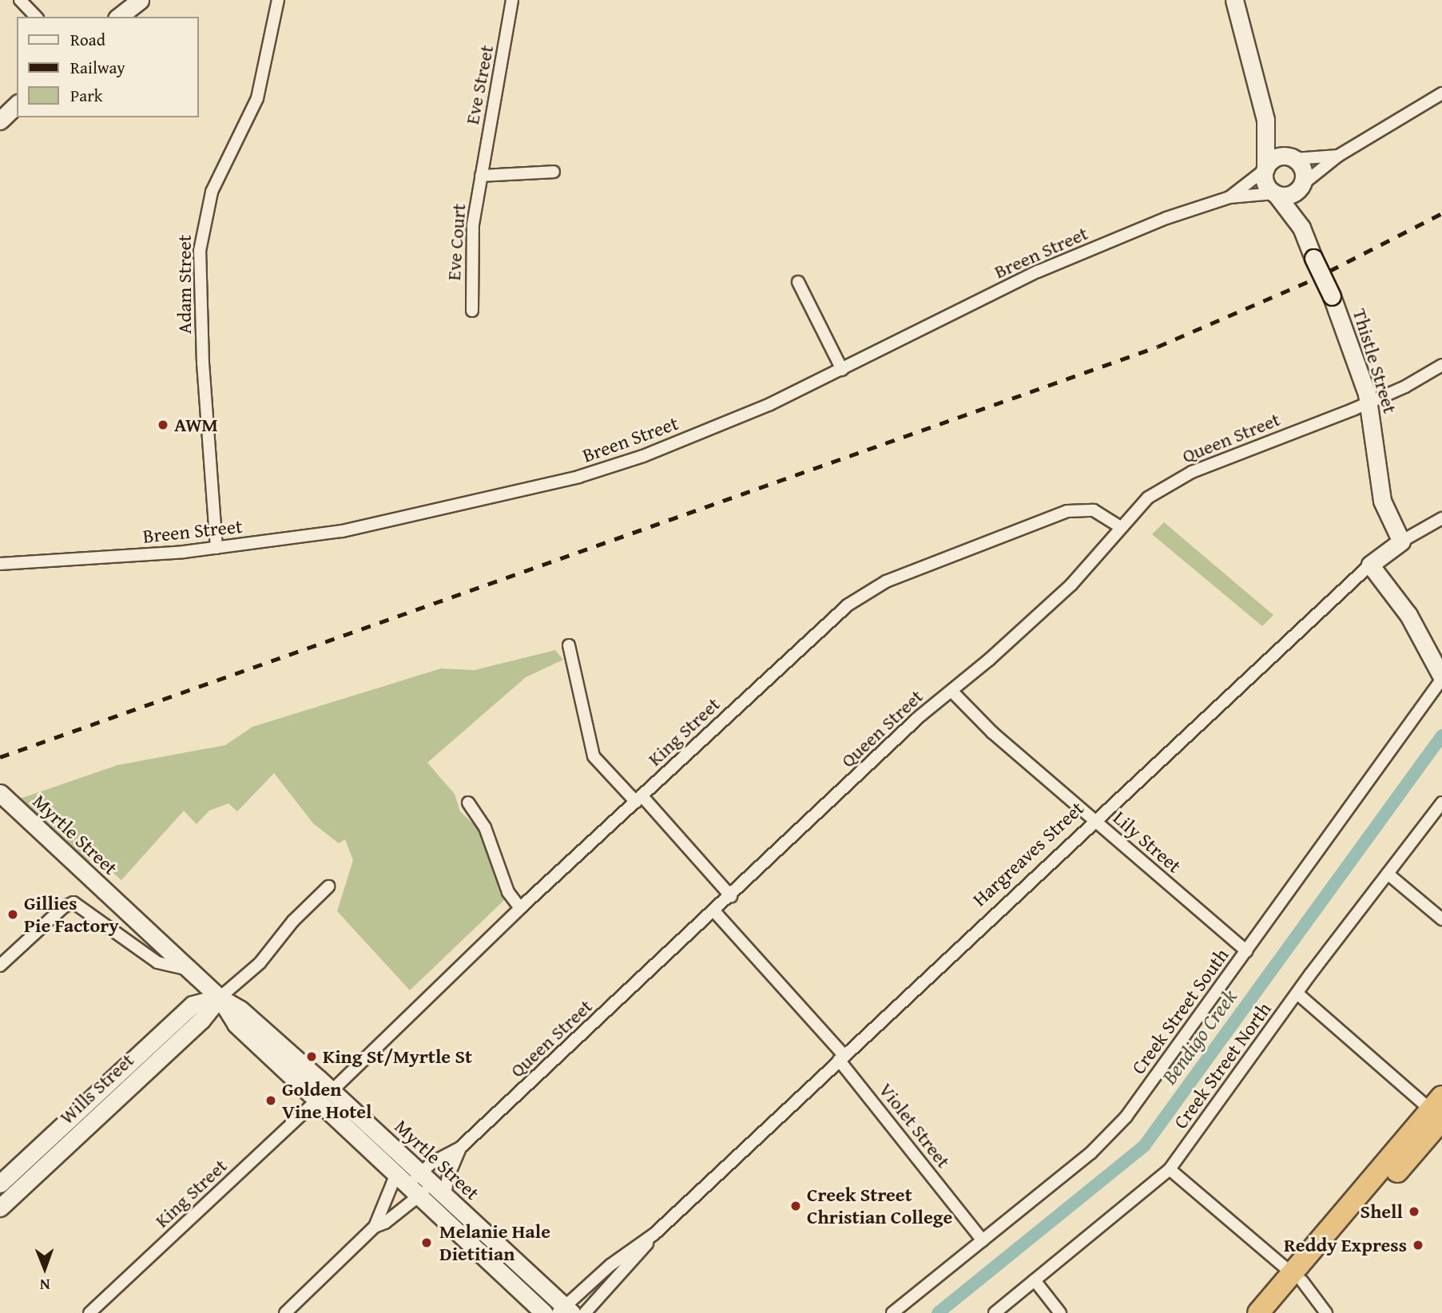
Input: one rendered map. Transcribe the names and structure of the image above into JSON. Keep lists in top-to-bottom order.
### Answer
{
  "streets": {
    "main road": [
      "Thistle Street",
      "Myrtle Street",
      "Hargreaves Street",
      "Wills Street"
    ],
    "street": [
      "Eve Street",
      "Eve Court",
      "Breen Street",
      "Adam Street",
      "Queen Street",
      "King Street",
      "Lily Street",
      "Creek Street South",
      "Creek Street North",
      "Violet Street"
    ]
  },
  "crossings": [
    ["Eve Street", "Eve Court"],
    ["Breen Street", "Adam Street"],
    ["Breen Street", "Thistle Street"],
    ["Thistle Street", "Queen Street"],
    ["Thistle Street", "Hargreaves Street"],
    ["Queen Street", "King Street"],
    ["Queen Street", "Myrtle Street"],
    ["Queen Street", "Lily Street"],
    ["Queen Street", "Violet Street"],
    ["King Street", "Myrtle Street"],
    ["Myrtle Street", "Hargreaves Street"],
    ["Myrtle Street", "Wills Street"],
    ["Lily Street", "Hargreaves Street"],
    ["Lily Street", "Creek Street South"],
    ["Hargreaves Street", "Violet Street"],
    ["Creek Street South", "Violet Street"]
  ],
  "water": ["Bendigo Creek"],
  "places": [
    "AWM",
    "Gillies Pie Factory",
    "King St/Myrtle St",
    "Golden Vine Hotel",
    "Creek Street Christian College",
    "Shell",
    "Melanie Hale Dietitian",
    "Reddy Express"
  ],
  "legend": ["Road", "Railway", "Park"],
  "north": "bottom"
}
